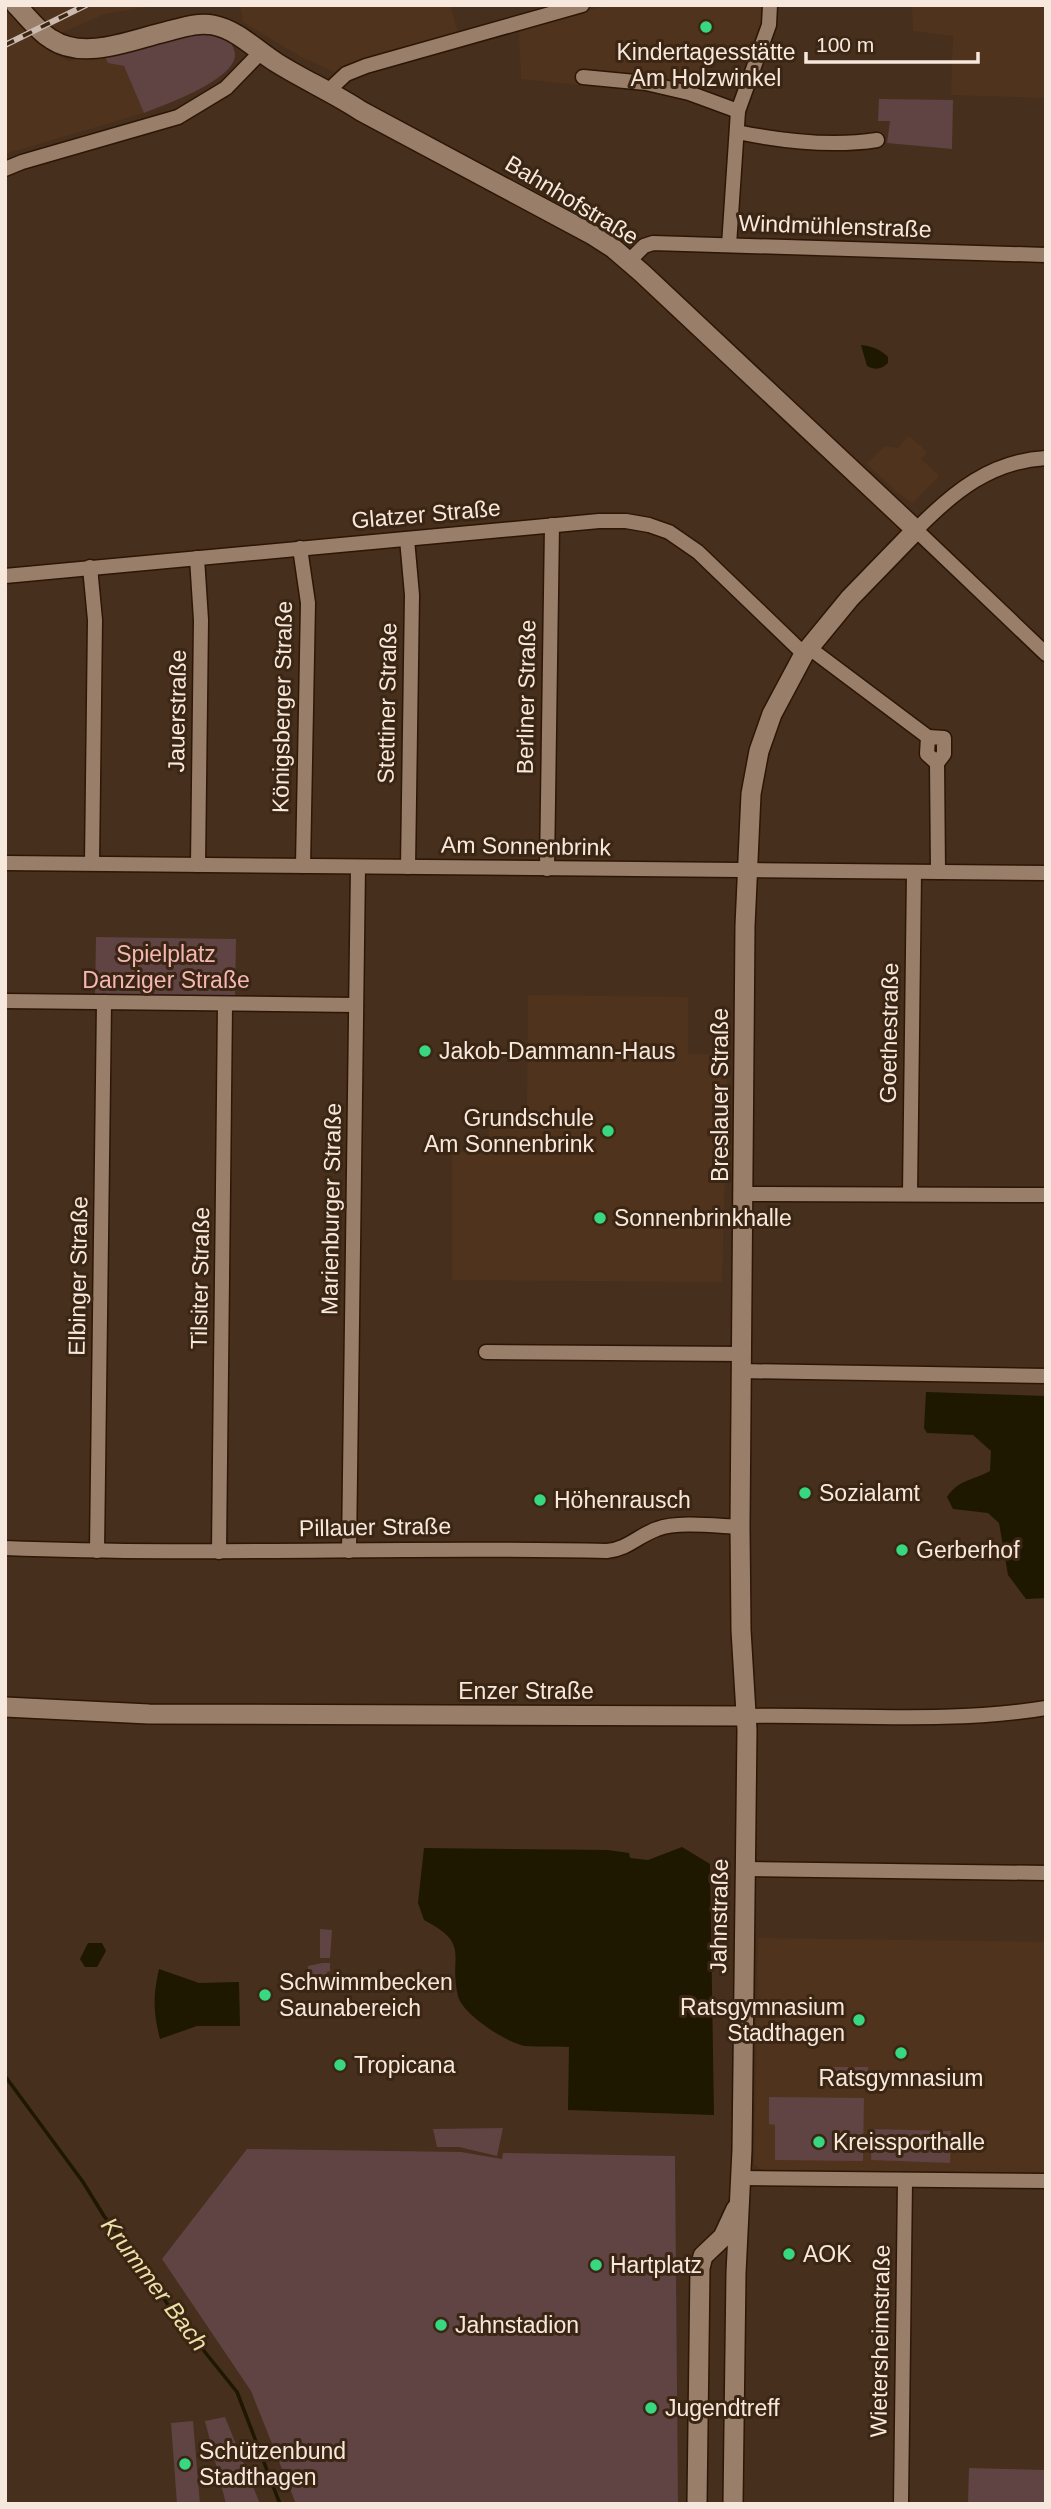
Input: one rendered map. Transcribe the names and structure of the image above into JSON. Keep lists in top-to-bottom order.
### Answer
{
  "streets": {
    "main road": [
      "Bahnhofstraße",
      "Breslauer Straße",
      "Enzer Straße",
      "Jahnstraße"
    ],
    "street": [
      "Windmühlenstraße",
      "Glatzer Straße",
      "Berliner Straße",
      "Stettiner Straße",
      "Königsberger Straße",
      "Jauerstraße",
      "Am Sonnenbrink",
      "Goethestraße",
      "Marienburger Straße",
      "Elbinger Straße",
      "Tilsiter Straße",
      "Pillauer Straße",
      "Wietersheimstraße"
    ]
  },
  "crossings": [
    ["Bahnhofstraße", "Windmühlenstraße"],
    ["Bahnhofstraße", "Breslauer Straße"],
    ["Glatzer Straße", "Berliner Straße"],
    ["Glatzer Straße", "Stettiner Straße"],
    ["Glatzer Straße", "Königsberger Straße"],
    ["Glatzer Straße", "Jauerstraße"],
    ["Glatzer Straße", "Am Sonnenbrink"],
    ["Glatzer Straße", "Breslauer Straße"],
    ["Berliner Straße", "Am Sonnenbrink"],
    ["Stettiner Straße", "Am Sonnenbrink"],
    ["Königsberger Straße", "Am Sonnenbrink"],
    ["Jauerstraße", "Am Sonnenbrink"],
    ["Am Sonnenbrink", "Goethestraße"],
    ["Am Sonnenbrink", "Breslauer Straße"],
    ["Am Sonnenbrink", "Marienburger Straße"],
    ["Breslauer Straße", "Pillauer Straße"],
    ["Breslauer Straße", "Enzer Straße"],
    ["Breslauer Straße", "Jahnstraße"],
    ["Marienburger Straße", "Pillauer Straße"],
    ["Elbinger Straße", "Pillauer Straße"],
    ["Tilsiter Straße", "Pillauer Straße"],
    ["Enzer Straße", "Jahnstraße"]
  ],
  "water": ["Krummer Bach"],
  "parks": ["Spielplatz Danziger Straße"],
  "places": [
    "Kindertagesstätte Am Holzwinkel",
    "Jakob-Dammann-Haus",
    "Grundschule Am Sonnenbrink",
    "Sonnenbrinkhalle",
    "Sozialamt",
    "Höhenrausch",
    "Gerberhof",
    "Schwimmbecken Saunabereich",
    "Ratsgymnasium Stadthagen",
    "Ratsgymnasium",
    "Tropicana",
    "Kreissporthalle",
    "AOK",
    "Hartplatz",
    "Jahnstadion",
    "Jugendtreff",
    "Schützenbund Stadthagen"
  ],
  "scale_bar": "100 m"
}
